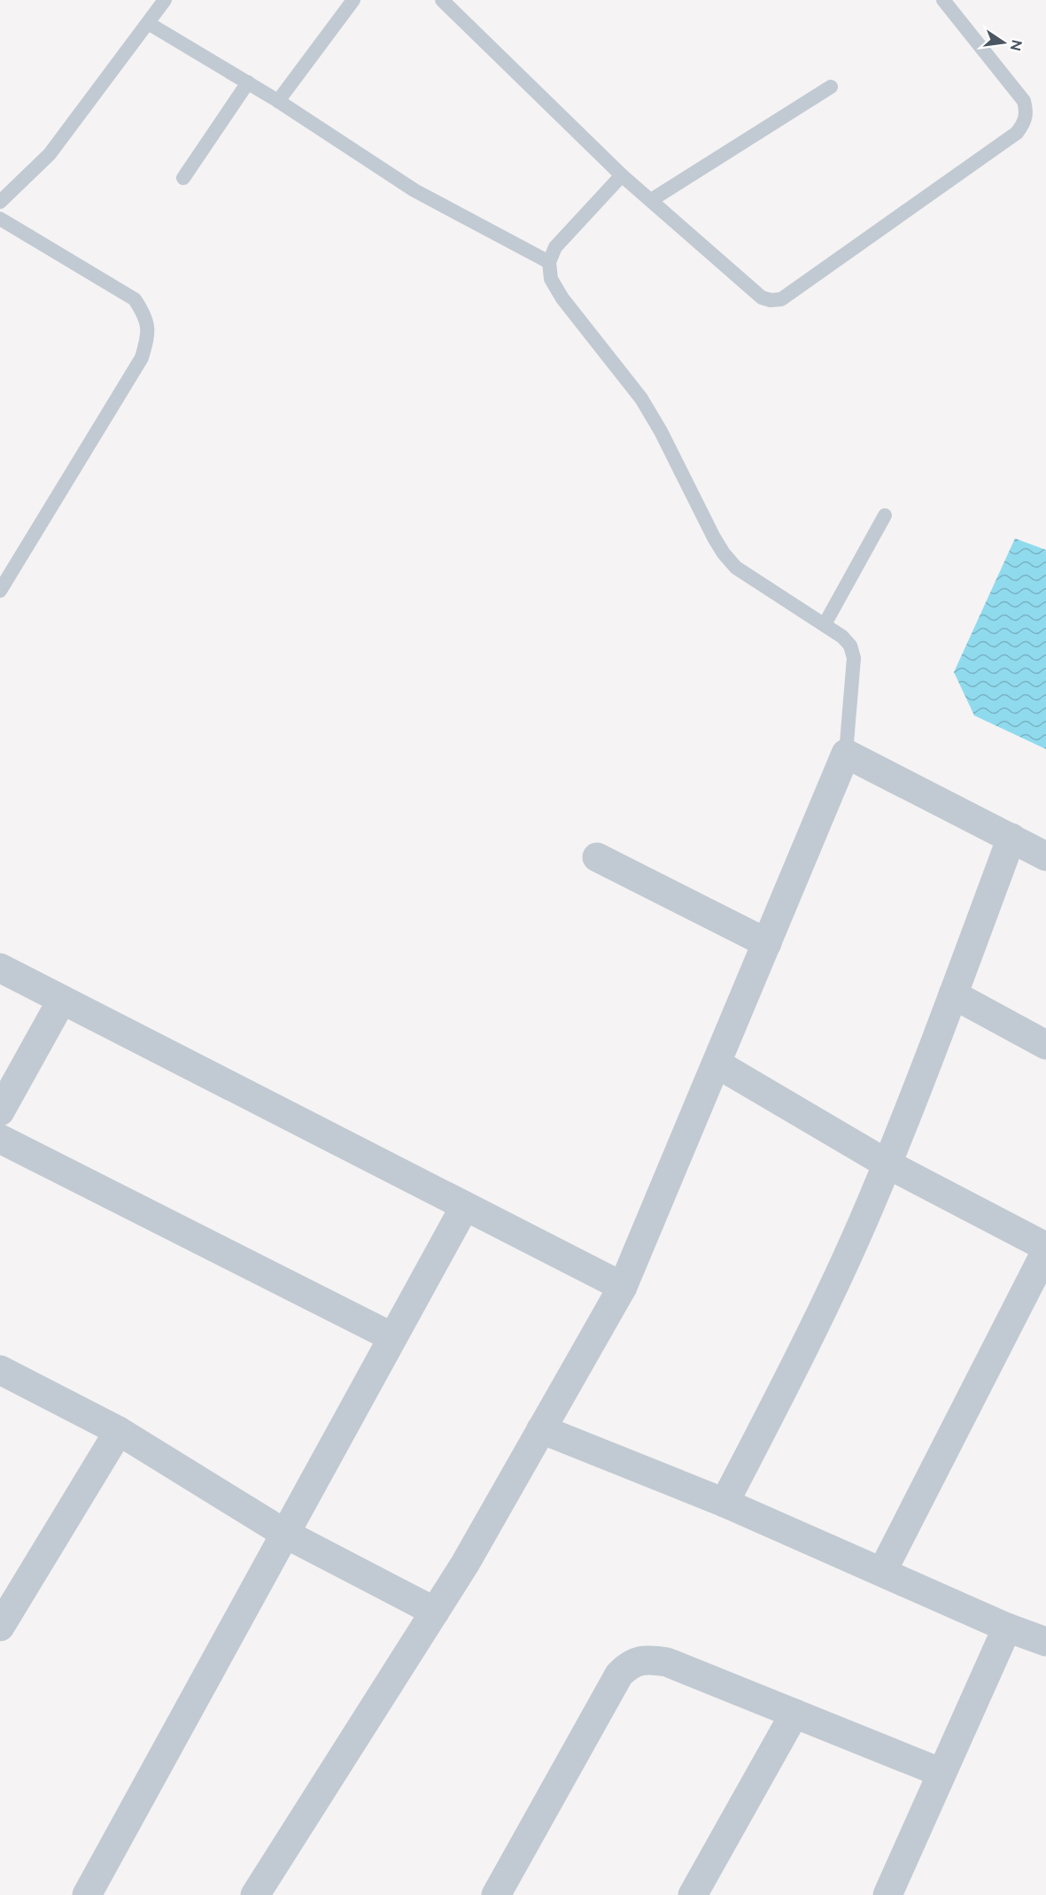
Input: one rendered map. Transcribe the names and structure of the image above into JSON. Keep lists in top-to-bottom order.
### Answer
{
  "north": "right"
}
